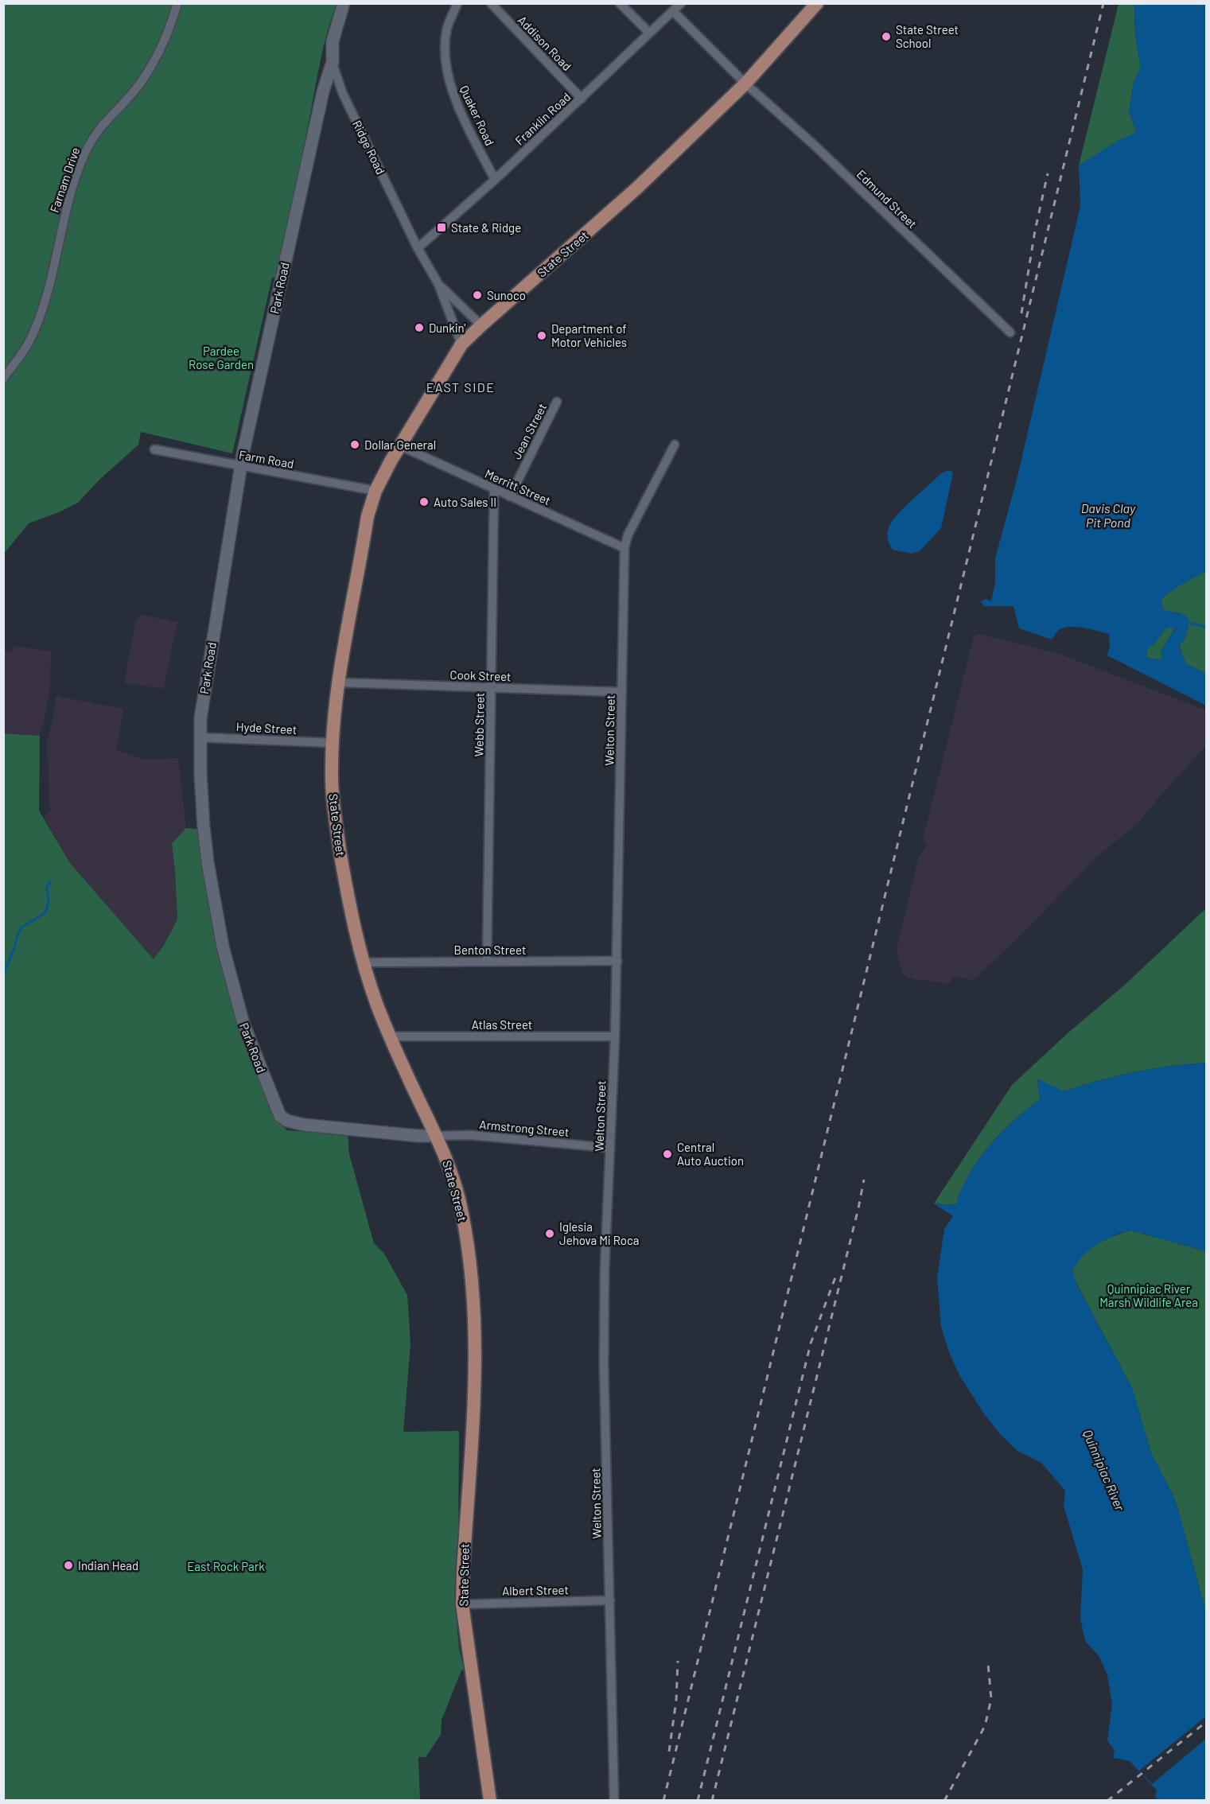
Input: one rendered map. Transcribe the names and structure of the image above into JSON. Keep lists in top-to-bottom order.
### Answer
{
  "streets": {
    "main road": ["Ridge Road", "State Street", "Park Road"],
    "street": [
      "Addison Road",
      "Quaker Road",
      "Franklin Road",
      "Farnam Drive",
      "Edmund Street",
      "Jean Street",
      "Farm Road",
      "Merritt Street",
      "Cook Street",
      "Webb Street",
      "Hyde Street",
      "Welton Street",
      "Benton Street",
      "Atlas Street",
      "Armstrong Street",
      "Albert Street"
    ]
  },
  "crossings": [
    ["Addison Road", "Franklin Road"],
    ["Quaker Road", "Franklin Road"],
    ["Franklin Road", "Ridge Road"],
    ["Franklin Road", "Edmund Street"],
    ["Ridge Road", "State Street"],
    ["Ridge Road", "Park Road"],
    ["Edmund Street", "State Street"],
    ["State Street", "Park Road"],
    ["State Street", "Farm Road"],
    ["State Street", "Merritt Street"],
    ["State Street", "Cook Street"],
    ["State Street", "Hyde Street"],
    ["State Street", "Benton Street"],
    ["State Street", "Atlas Street"],
    ["State Street", "Armstrong Street"],
    ["State Street", "Albert Street"],
    ["Park Road", "Farm Road"],
    ["Park Road", "Hyde Street"],
    ["Park Road", "Armstrong Street"],
    ["Jean Street", "Merritt Street"],
    ["Merritt Street", "Webb Street"],
    ["Merritt Street", "Welton Street"],
    ["Cook Street", "Webb Street"],
    ["Cook Street", "Welton Street"],
    ["Webb Street", "Benton Street"],
    ["Welton Street", "Benton Street"],
    ["Welton Street", "Atlas Street"],
    ["Welton Street", "Armstrong Street"],
    ["Welton Street", "Albert Street"]
  ],
  "districts": ["EAST SIDE"],
  "water": ["Davis Clay Pit Pond", "Quinnipiac River"],
  "parks": ["Pardee Rose Garden", "Quinnipiac River Marsh Wildlife Area", "East Rock Park"],
  "places": {
    "other": [
      "State Street School",
      "Sunoco",
      "Dunkin'",
      "Department of Motor Vehicles",
      "Dollar General",
      "Auto Sales II",
      "Central Auto Auction",
      "Iglesia Jehova Mi Roca",
      "Indian Head"
    ],
    "transit": ["State & Ridge"]
  }
}
